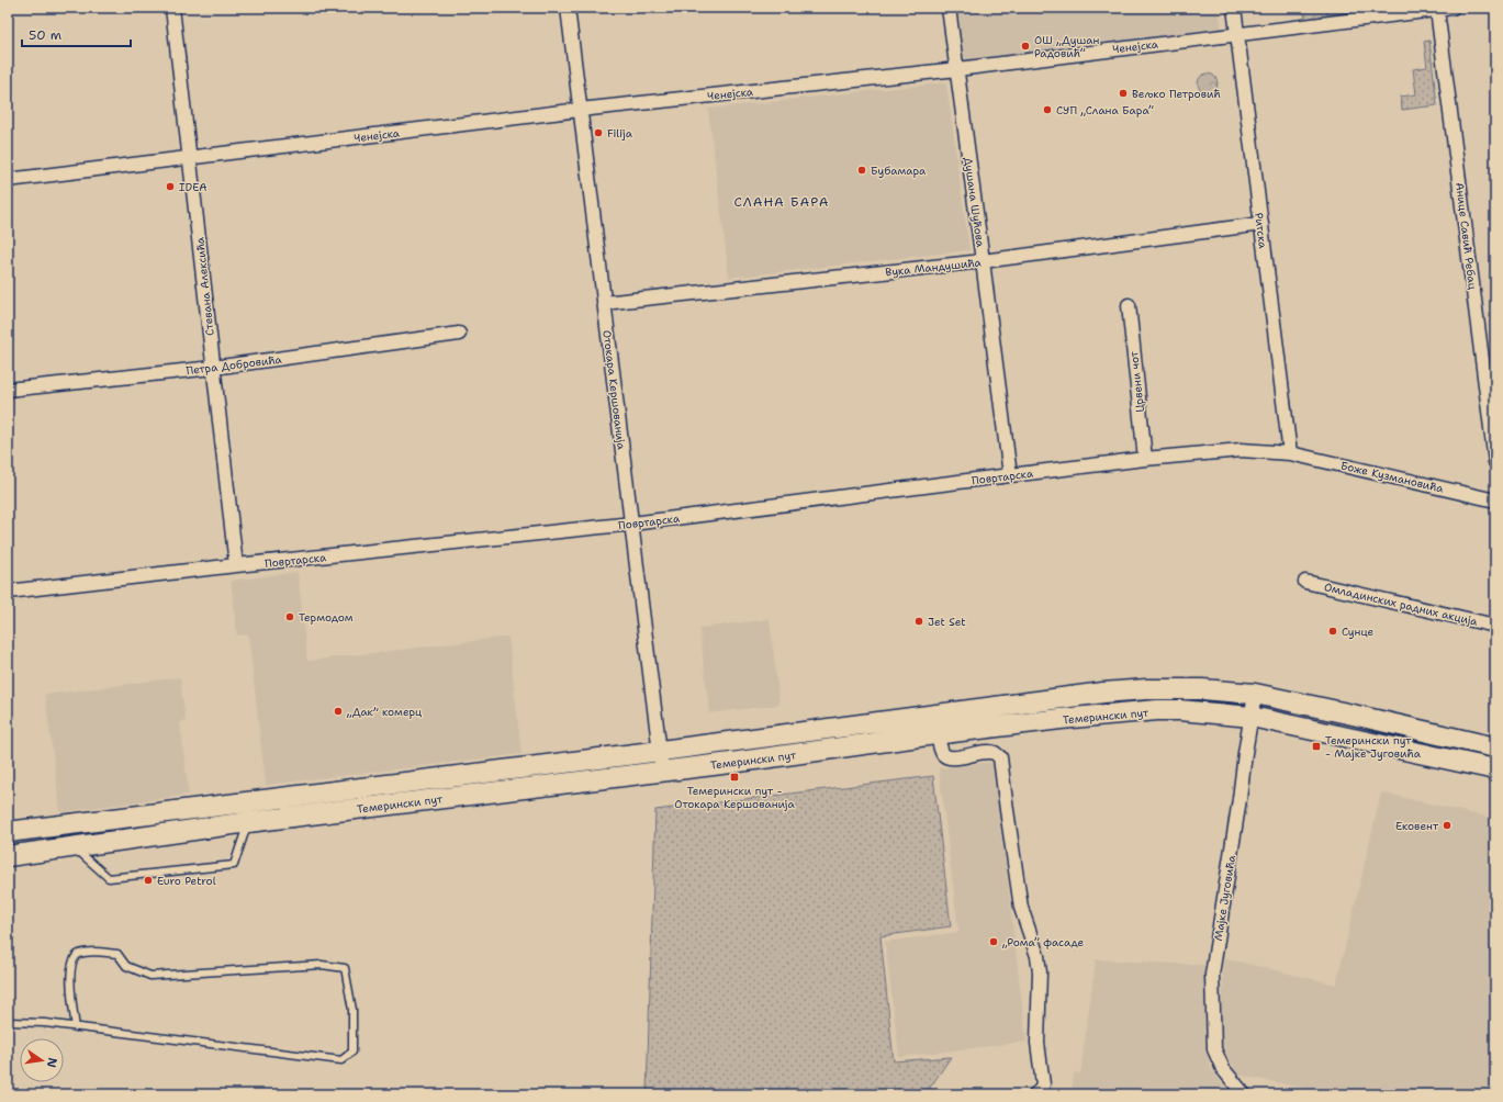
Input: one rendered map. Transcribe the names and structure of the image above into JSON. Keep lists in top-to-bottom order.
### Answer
{
  "streets": {
    "main road": ["Темерински пут"],
    "street": [
      "Ченејска",
      "Душана Шућова",
      "Ритска",
      "Анице Савић Ребац",
      "Вука Мандушића",
      "Стевана Алексића",
      "Петра Добровића",
      "Црвени чот",
      "Отокара Кершованија",
      "Повртарска",
      "Боже Кузмановића",
      "Омладинских радних акција",
      "Мајке Југовића"
    ]
  },
  "crossings": [
    ["Ченејска", "Душана Шућова"],
    ["Ченејска", "Ритска"],
    ["Ченејска", "Анице Савић Ребац"],
    ["Ченејска", "Стевана Алексића"],
    ["Ченејска", "Отокара Кершованија"],
    ["Душана Шућова", "Вука Мандушића"],
    ["Душана Шућова", "Повртарска"],
    ["Ритска", "Вука Мандушића"],
    ["Ритска", "Повртарска"],
    ["Ритска", "Боже Кузмановића"],
    ["Вука Мандушића", "Отокара Кершованија"],
    ["Стевана Алексића", "Петра Добровића"],
    ["Стевана Алексића", "Повртарска"],
    ["Црвени чот", "Повртарска"],
    ["Отокара Кершованија", "Повртарска"],
    ["Отокара Кершованија", "Темерински пут"],
    ["Повртарска", "Боже Кузмановића"],
    ["Темерински пут", "Мајке Југовића"]
  ],
  "districts": ["СЛАНА БАРА"],
  "places": {
    "other": [
      "ОШ „Душан Радовић”",
      "Вељко Петровић",
      "СУП „Слана Бара”",
      "Filija",
      "Бубамара",
      "IDEA",
      "Термодом",
      "Jet Set",
      "Сунце",
      "„Дак” комерц",
      "Ековент",
      "Euro Petrol",
      "„Рома” фасаде"
    ],
    "transit": ["Темерински пут - Мајке Југовића", "Темерински пут - Отокара Кершованија"]
  },
  "scale_bar": "50 m",
  "north": "right"
}
